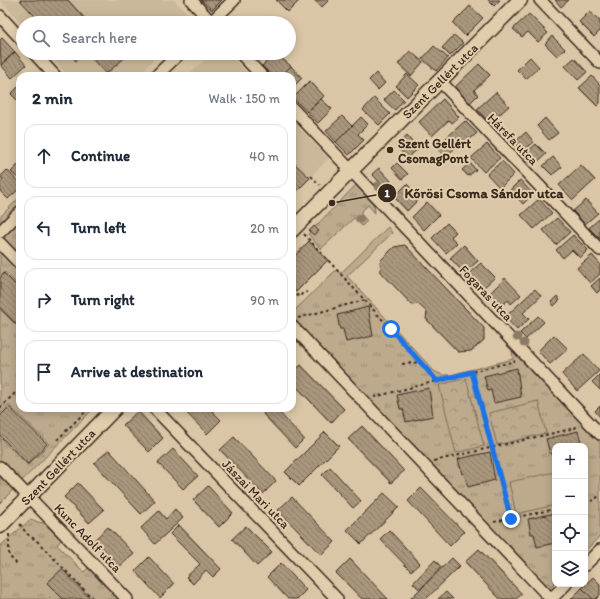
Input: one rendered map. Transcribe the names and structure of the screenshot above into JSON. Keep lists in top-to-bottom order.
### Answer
{
  "streets": {
    "street": [
      "Szent Gellért utca",
      "Hársfa utca",
      "Fogaras utca",
      "Jászai Mari utca",
      "Kunc Adolf utca"
    ]
  },
  "crossings": [
    ["Szent Gellért utca", "Hársfa utca"],
    ["Szent Gellért utca", "Fogaras utca"],
    ["Szent Gellért utca", "Kunc Adolf utca"]
  ],
  "places": ["Szent Gellért CsomagPont", "Kőrösi Csoma Sándor utca"],
  "page": {
    "search": "Search here",
    "heading": ["2 min", "Walk · 150 m"],
    "list": [
      ["Continue", "40 m"],
      ["Turn left", "20 m"],
      ["Turn right", "90 m"],
      "Arrive at destination"
    ],
    "map_buttons": ["+", "−"]
  }
}
